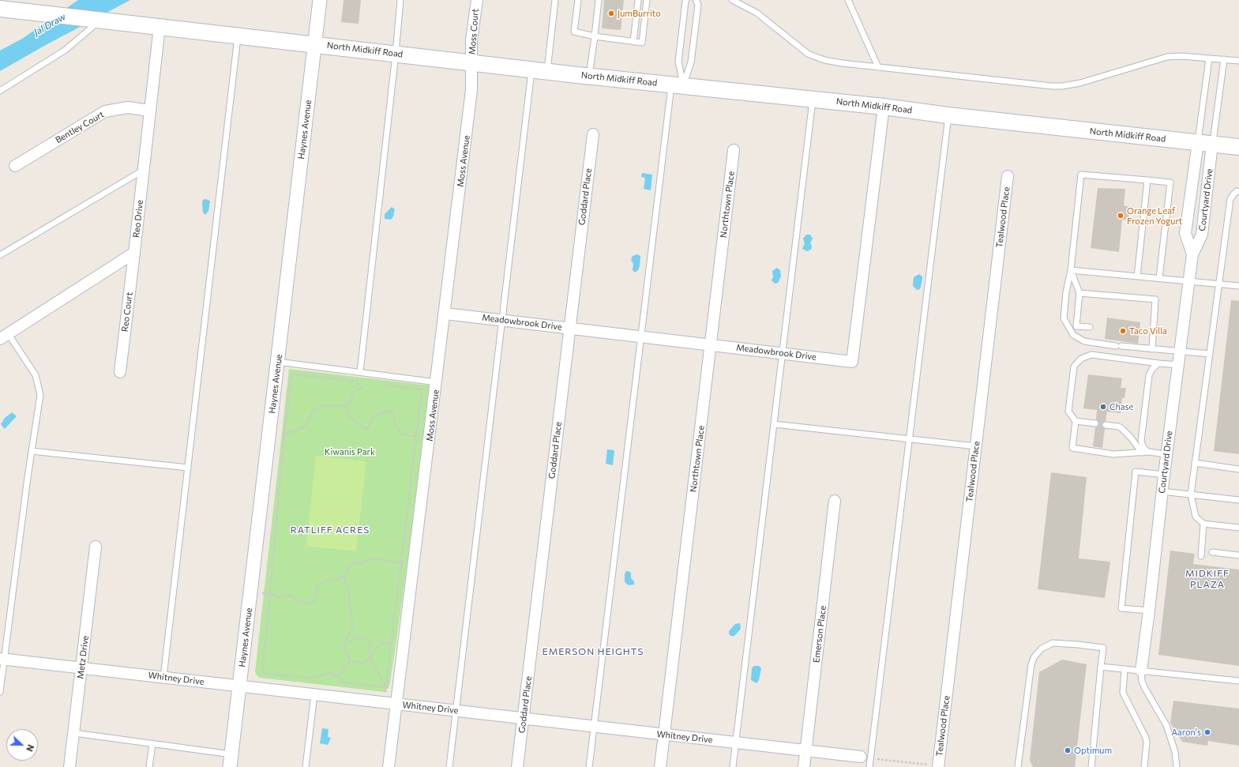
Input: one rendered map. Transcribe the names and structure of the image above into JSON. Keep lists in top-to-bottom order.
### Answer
{
  "streets": {
    "main road": ["North Midkiff Road"],
    "street": [
      "Moss Court",
      "Bentley Court",
      "Haynes Avenue",
      "Moss Avenue",
      "Goddard Place",
      "Courtyard Drive",
      "Northtown Place",
      "Tealwood Place",
      "Reo Drive",
      "Reo Court",
      "Meadowbrook Drive",
      "Emerson Place",
      "Metz Drive",
      "Whitney Drive"
    ]
  },
  "crossings": [
    ["Moss Court", "North Midkiff Road"],
    ["Moss Court", "Moss Avenue"],
    ["North Midkiff Road", "Haynes Avenue"],
    ["North Midkiff Road", "Moss Avenue"],
    ["North Midkiff Road", "Courtyard Drive"],
    ["North Midkiff Road", "Reo Drive"],
    ["North Midkiff Road", "Meadowbrook Drive"],
    ["Bentley Court", "Reo Drive"],
    ["Haynes Avenue", "Whitney Drive"],
    ["Moss Avenue", "Meadowbrook Drive"],
    ["Moss Avenue", "Whitney Drive"],
    ["Goddard Place", "Meadowbrook Drive"],
    ["Goddard Place", "Whitney Drive"],
    ["Northtown Place", "Meadowbrook Drive"],
    ["Northtown Place", "Whitney Drive"],
    ["Reo Drive", "Reo Court"],
    ["Emerson Place", "Whitney Drive"],
    ["Metz Drive", "Whitney Drive"]
  ],
  "districts": ["RATLIFF ACRES", "MIDKIFF PLAZA", "EMERSON HEIGHTS"],
  "water": ["Jal Draw"],
  "parks": ["Kiwanis Park"],
  "places": [
    "JumBurrito",
    "Orange Leaf Frozen Yogurt",
    "Taco Villa",
    "Chase",
    "Aaron's",
    "Optimum"
  ],
  "north": "right"
}
